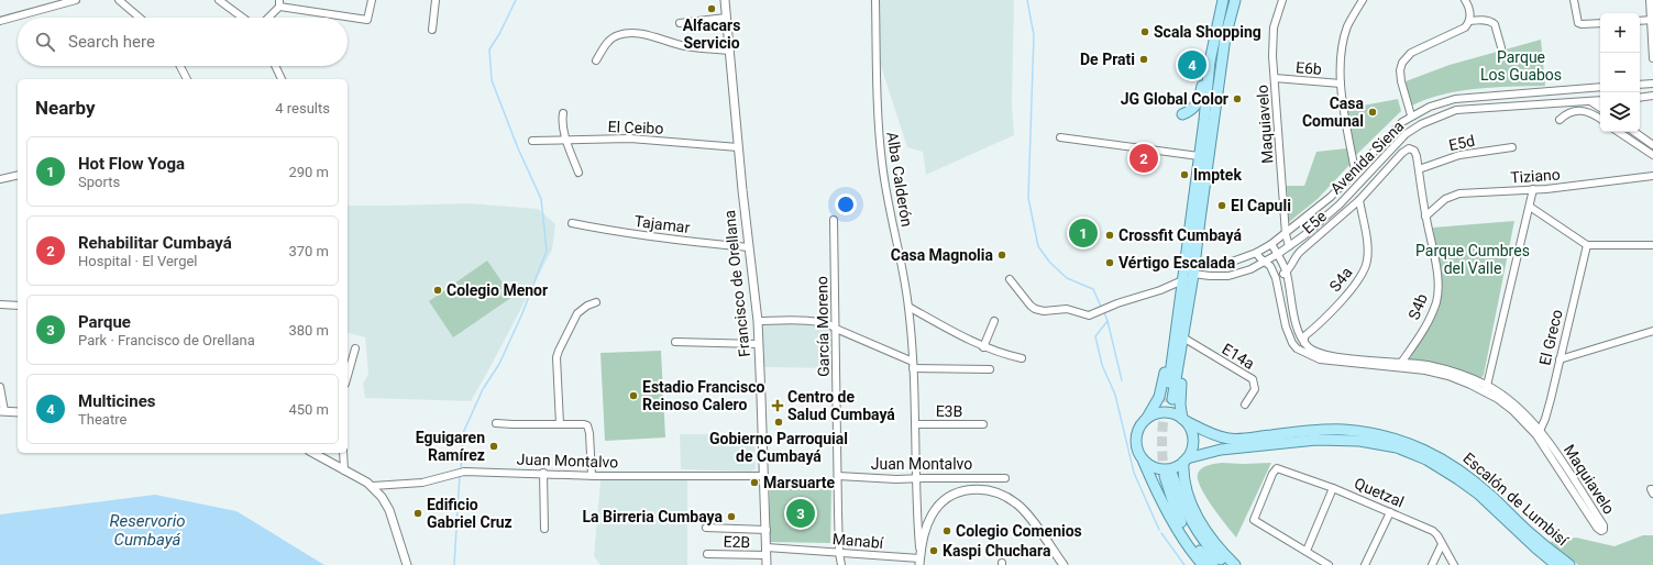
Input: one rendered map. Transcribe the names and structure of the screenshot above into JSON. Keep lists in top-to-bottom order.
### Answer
{
  "streets": {
    "main road": ["Escalón de Lumbisí"],
    "street": [
      "E6b",
      "Maquiavelo",
      "El Ceibo",
      "E5d",
      "Avenida Siena",
      "Tiziano",
      "Alba Calderón",
      "E5e",
      "Tajamar",
      "S4a",
      "Francisco de Orellana",
      "S4b",
      "García Moreno",
      "El Greco",
      "E14a",
      "E3B",
      "Juan Montalvo",
      "Quetzal",
      "Manabí",
      "E2B"
    ]
  },
  "crossings": [
    ["E6b", "Maquiavelo"],
    ["Maquiavelo", "Avenida Siena"],
    ["Maquiavelo", "S4a"],
    ["Maquiavelo", "S4b"],
    ["Maquiavelo", "El Greco"],
    ["El Ceibo", "Francisco de Orellana"],
    ["E5d", "S4b"],
    ["Tiziano", "S4b"],
    ["Alba Calderón", "E3B"],
    ["Alba Calderón", "Juan Montalvo"],
    ["Alba Calderón", "Manabí"],
    ["E5e", "S4a"],
    ["E5e", "S4b"],
    ["Tajamar", "Francisco de Orellana"],
    ["Francisco de Orellana", "Juan Montalvo"],
    ["Francisco de Orellana", "Manabí"],
    ["Francisco de Orellana", "E2B"],
    ["García Moreno", "Juan Montalvo"],
    ["García Moreno", "Manabí"],
    ["Manabí", "E2B"]
  ],
  "water": ["Reservorio Cumbayá"],
  "parks": ["Parque Los Guabos", "Parque Cumbres del Valle"],
  "places": {
    "other": [
      "Alfacars Servicio",
      "Scala Shopping",
      "De Prati",
      "JG Global Color",
      "Casa Comunal",
      "Imptek",
      "El Capuli",
      "Crossfit Cumbayá",
      "Casa Magnolia",
      "Vértigo Escalada",
      "Colegio Menor",
      "Estadio Francisco Reinoso Calero",
      "Gobierno Parroquial de Cumbayá",
      "Eguigaren Ramírez",
      "Marsuarte",
      "Edificio Gabriel Cruz",
      "La Birreria Cumbaya",
      "Colegio Comenios",
      "Kaspi Chuchara"
    ],
    "health": ["Centro de Salud Cumbayá"]
  },
  "page": {
    "map_buttons": ["+", "−"],
    "search": "Search here",
    "pins": [
      "4",
      "2",
      "1",
      "3"
    ],
    "heading": ["Nearby", "4 results"],
    "list": [
      {
        "mark": "1",
        "name": "Hot Flow Yoga",
        "note": "Sports",
        "value": "290 m"
      },
      {
        "mark": "2",
        "name": "Rehabilitar Cumbayá",
        "note": "Hospital · El Vergel",
        "value": "370 m"
      },
      {
        "mark": "3",
        "name": "Parque",
        "note": "Park · Francisco de Orellana",
        "value": "380 m"
      },
      {
        "mark": "4",
        "name": "Multicines",
        "note": "Theatre",
        "value": "450 m"
      }
    ]
  }
}
